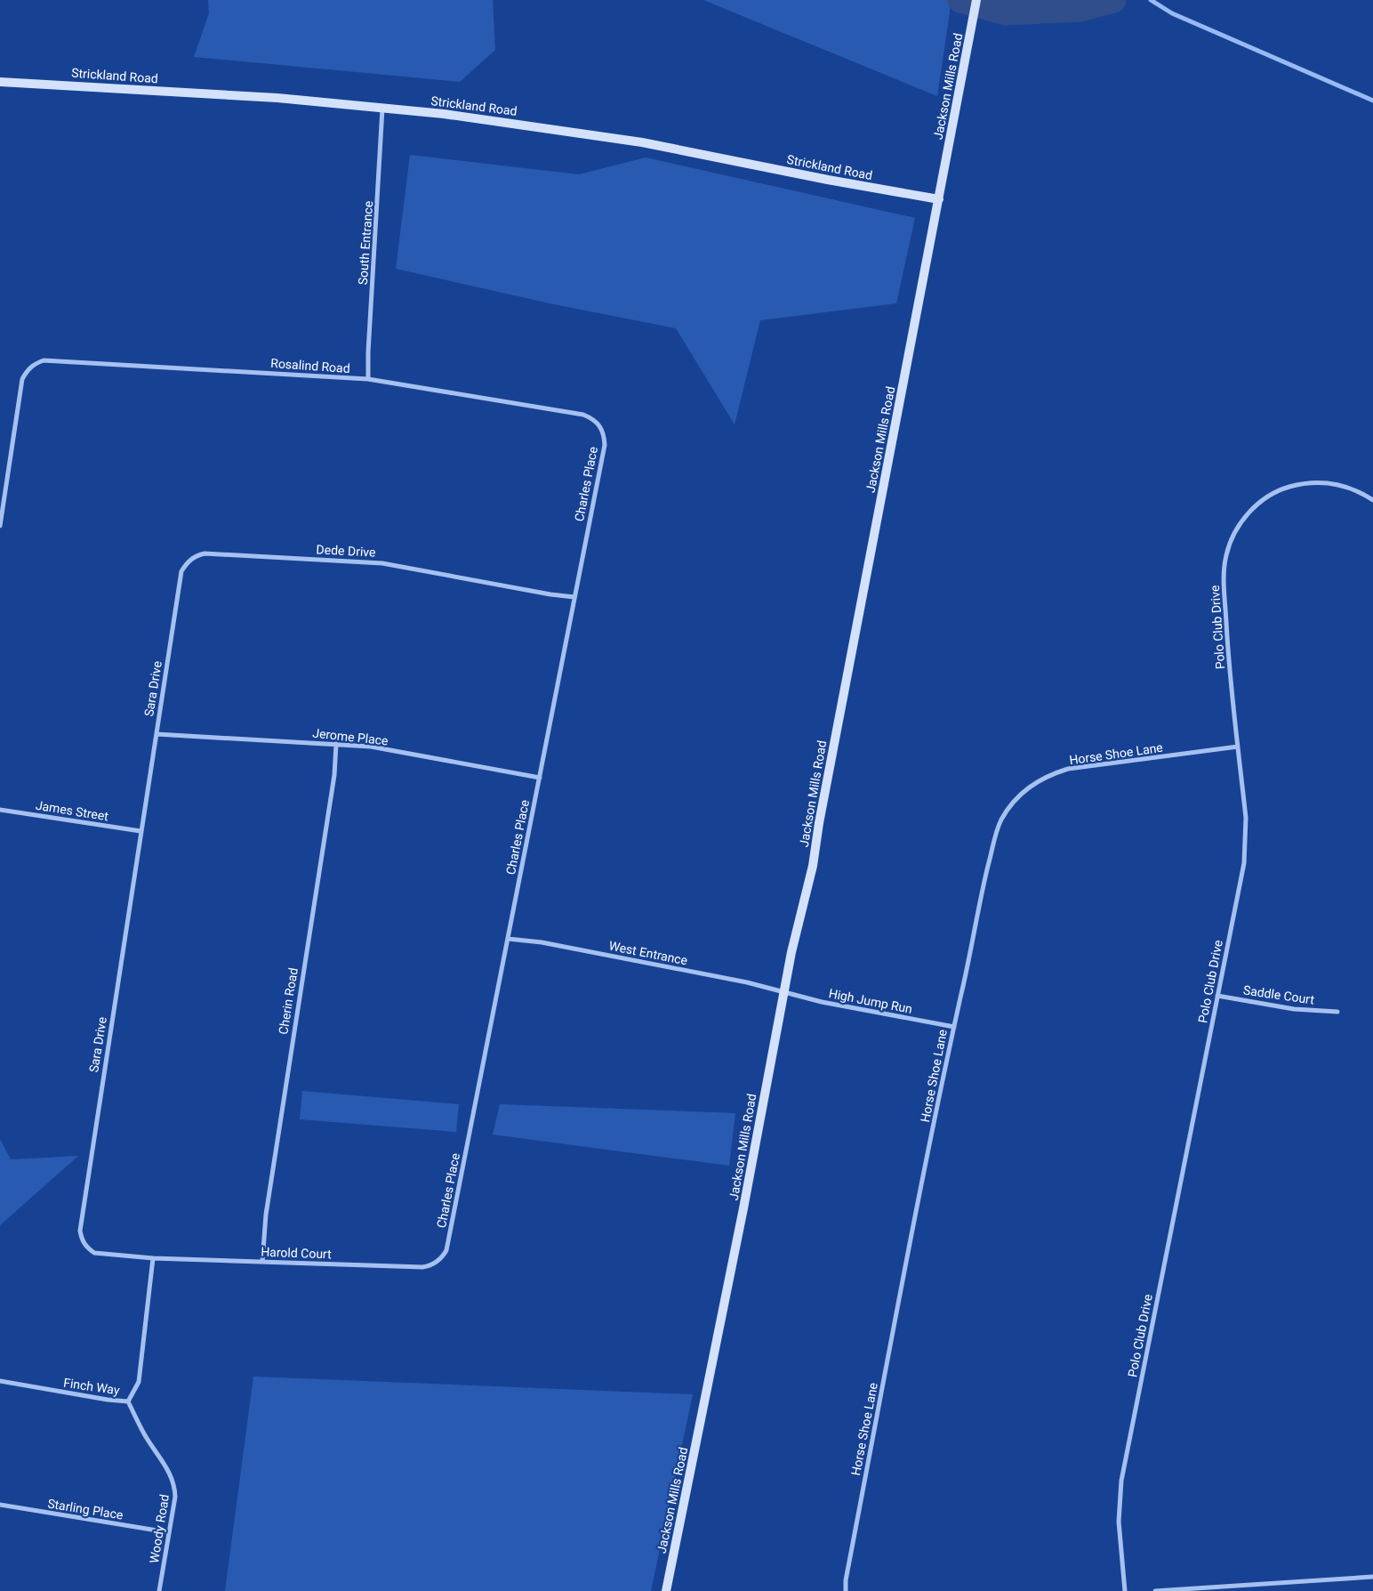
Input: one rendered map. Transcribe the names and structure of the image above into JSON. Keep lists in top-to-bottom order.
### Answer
{
  "streets": {
    "main road": ["Strickland Road", "Jackson Mills Road"],
    "street": [
      "South Entrance",
      "Rosalind Road",
      "Charles Place",
      "Dede Drive",
      "Polo Club Drive",
      "Sara Drive",
      "Jerome Place",
      "Horse Shoe Lane",
      "James Street",
      "West Entrance",
      "Saddle Court",
      "Cherin Road",
      "High Jump Run",
      "Harold Court",
      "Finch Way",
      "Starling Place",
      "Woody Road"
    ]
  },
  "crossings": [
    ["Strickland Road", "Jackson Mills Road"],
    ["Strickland Road", "South Entrance"],
    ["Jackson Mills Road", "West Entrance"],
    ["Jackson Mills Road", "High Jump Run"],
    ["South Entrance", "Rosalind Road"],
    ["Rosalind Road", "Charles Place"],
    ["Charles Place", "Dede Drive"],
    ["Charles Place", "Jerome Place"],
    ["Charles Place", "West Entrance"],
    ["Charles Place", "Harold Court"],
    ["Dede Drive", "Sara Drive"],
    ["Polo Club Drive", "Horse Shoe Lane"],
    ["Polo Club Drive", "Saddle Court"],
    ["Sara Drive", "Jerome Place"],
    ["Sara Drive", "James Street"],
    ["Sara Drive", "Harold Court"],
    ["Jerome Place", "Cherin Road"],
    ["Horse Shoe Lane", "High Jump Run"],
    ["West Entrance", "High Jump Run"],
    ["Cherin Road", "Harold Court"],
    ["Finch Way", "Woody Road"],
    ["Starling Place", "Woody Road"]
  ]
}
